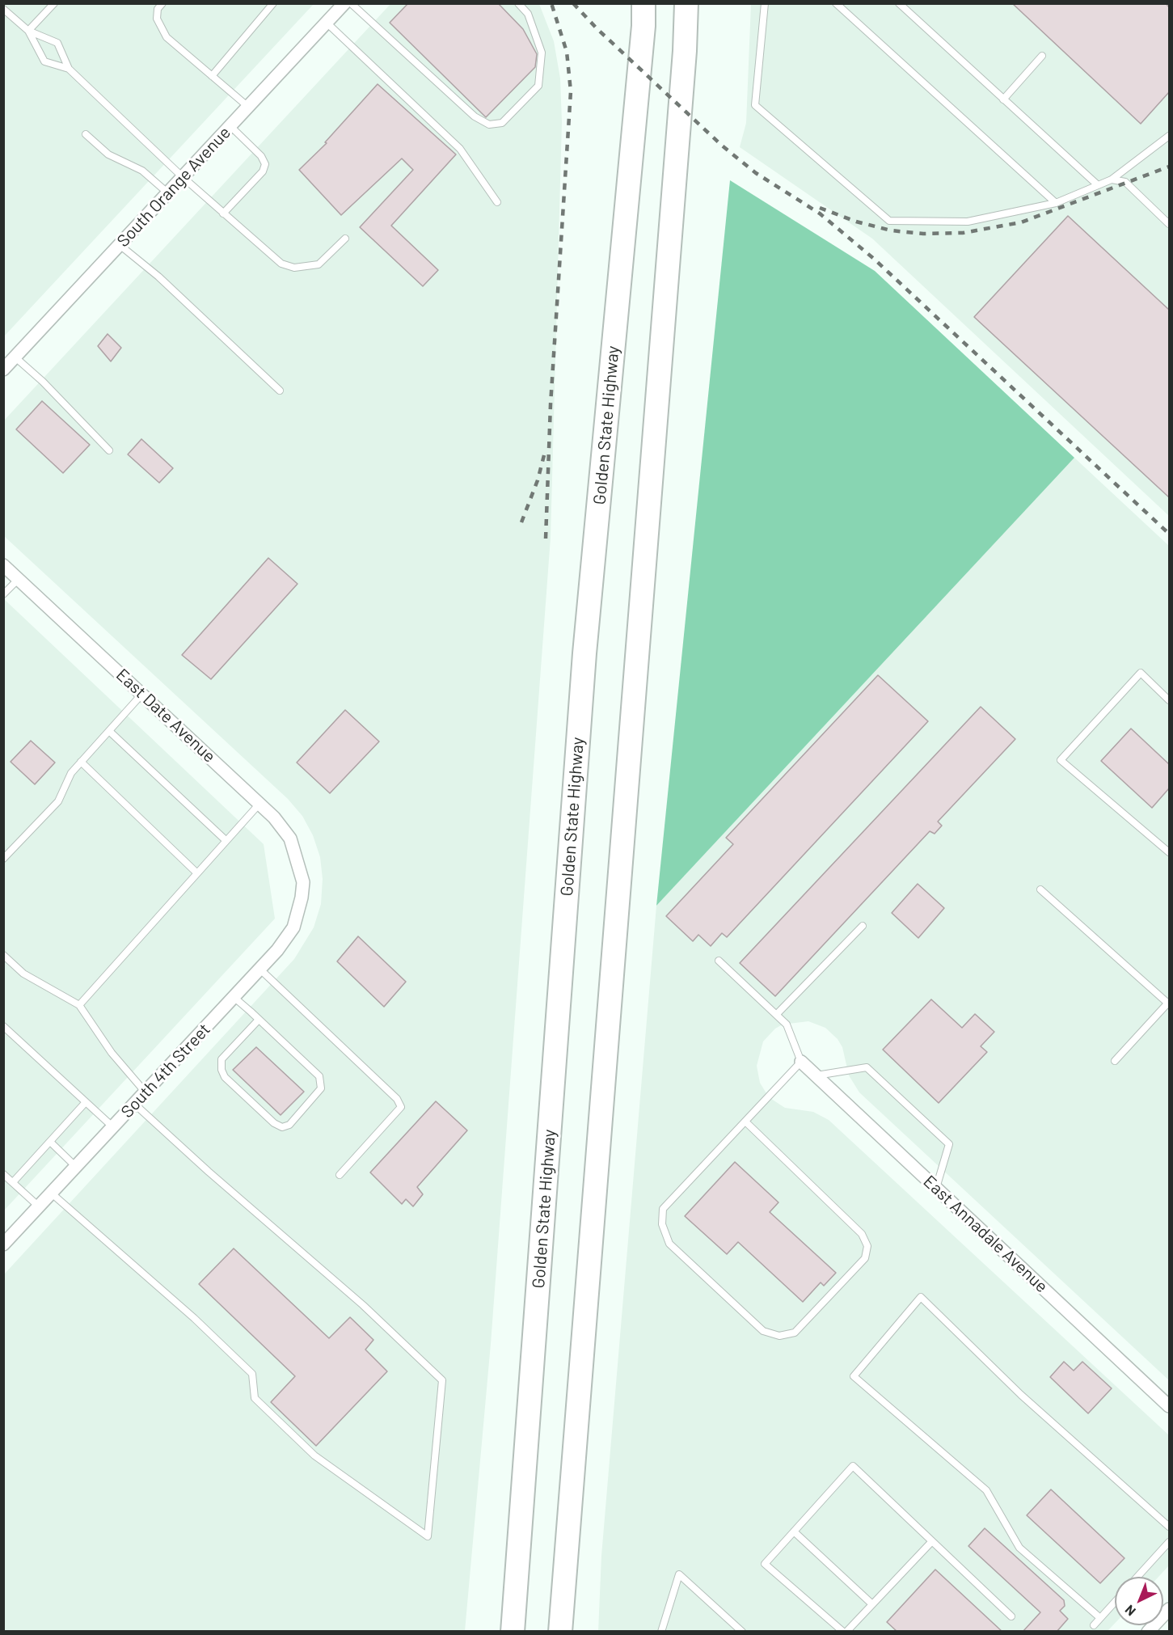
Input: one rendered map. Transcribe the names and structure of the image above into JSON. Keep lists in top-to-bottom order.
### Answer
{
  "streets": {
    "highway": ["Golden State Highway"],
    "street": [
      "South Orange Avenue",
      "East Date Avenue",
      "South 4th Street",
      "East Annadale Avenue"
    ]
  },
  "crossings": [
    ["East Date Avenue", "South 4th Street"]
  ],
  "north": "bottom left"
}
